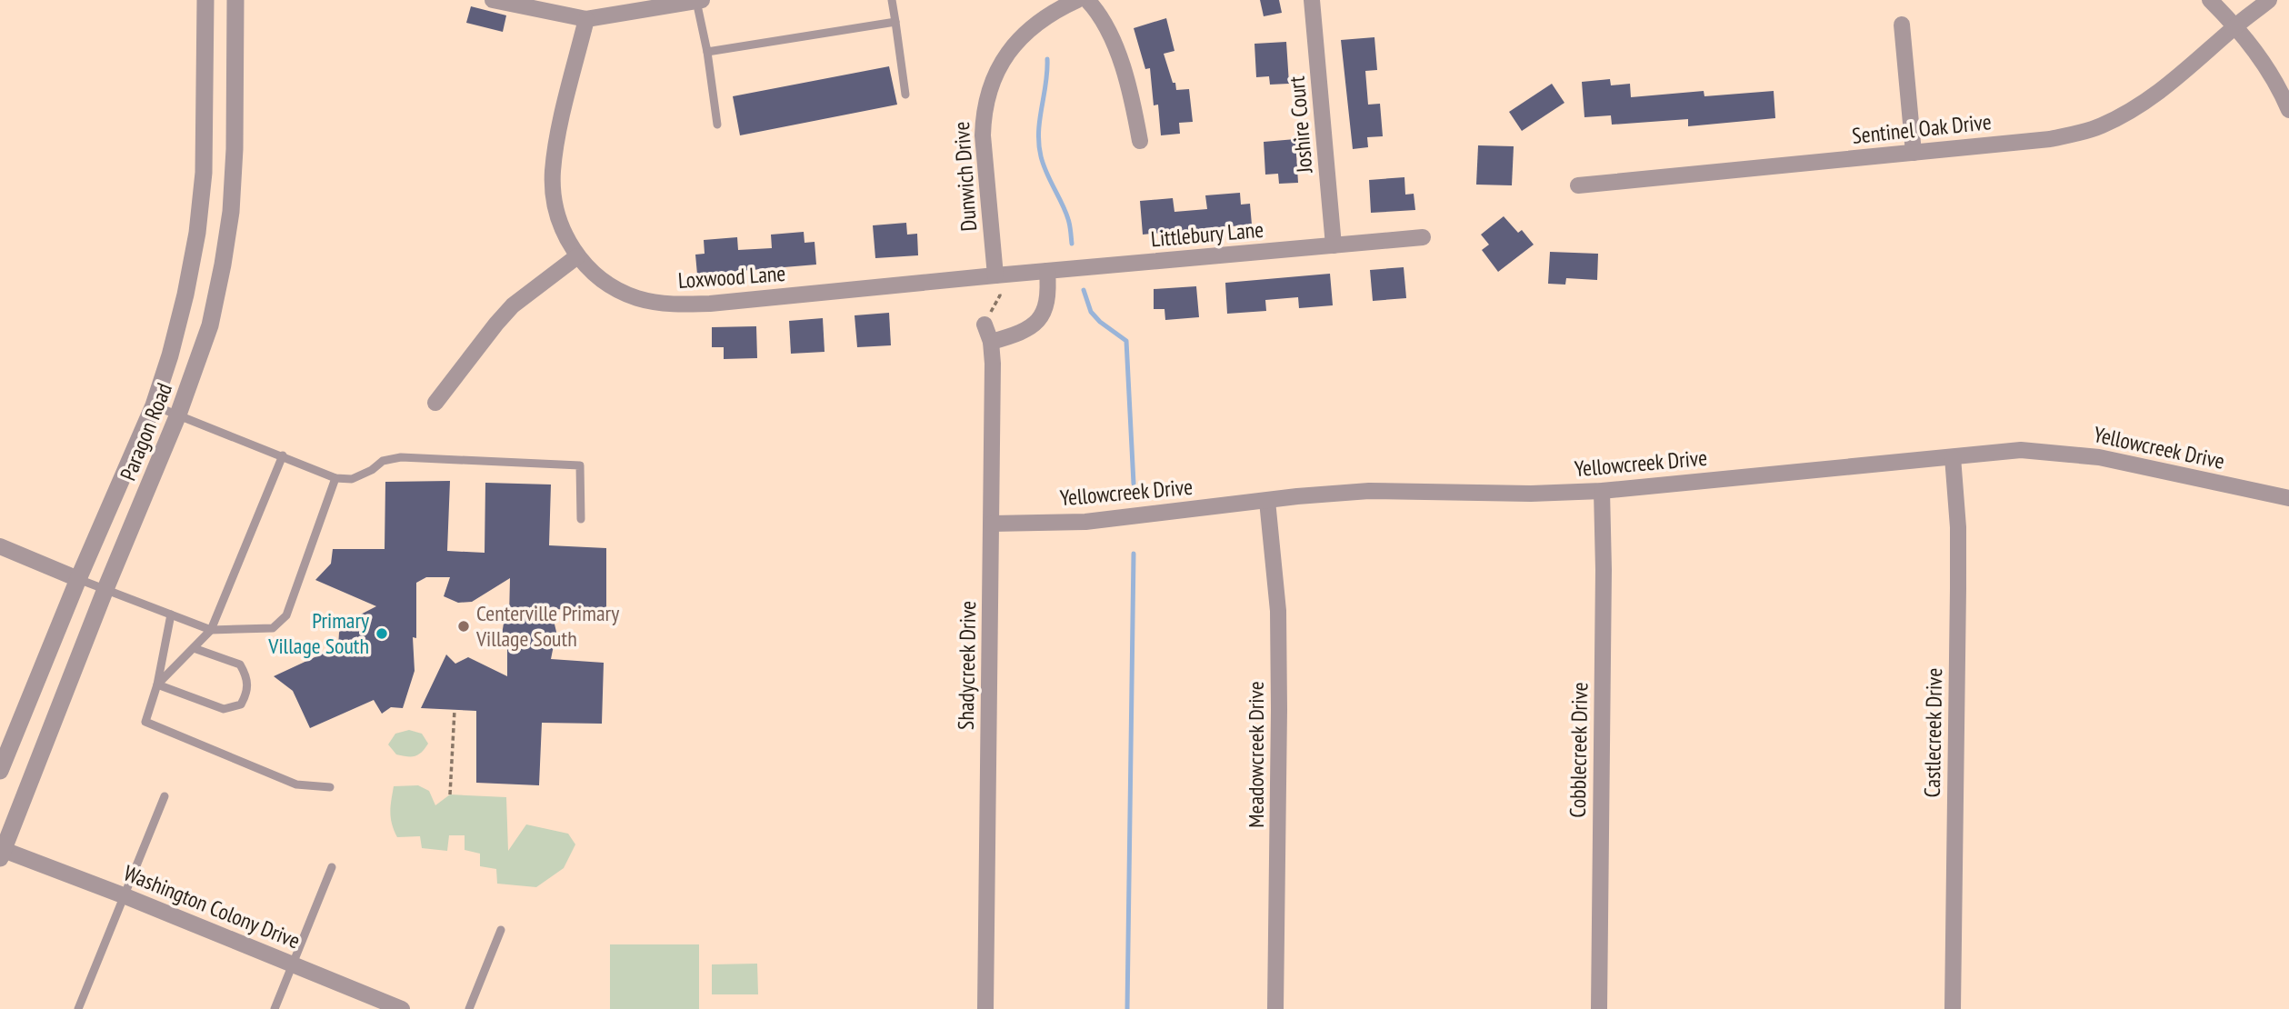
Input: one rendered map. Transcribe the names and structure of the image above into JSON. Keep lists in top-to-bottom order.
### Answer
{
  "streets": {
    "street": [
      "Joshire Court",
      "Sentinel Oak Drive",
      "Dunwich Drive",
      "Littlebury Lane",
      "Loxwood Lane",
      "Paragon Road",
      "Yellowcreek Drive",
      "Shadycreek Drive",
      "Castlecreek Drive",
      "Cobblecreek Drive",
      "Meadowcreek Drive",
      "Washington Colony Drive"
    ]
  },
  "crossings": [
    ["Joshire Court", "Littlebury Lane"],
    ["Dunwich Drive", "Littlebury Lane"],
    ["Dunwich Drive", "Loxwood Lane"],
    ["Littlebury Lane", "Loxwood Lane"],
    ["Paragon Road", "Washington Colony Drive"],
    ["Yellowcreek Drive", "Shadycreek Drive"],
    ["Yellowcreek Drive", "Castlecreek Drive"],
    ["Yellowcreek Drive", "Cobblecreek Drive"],
    ["Yellowcreek Drive", "Meadowcreek Drive"]
  ],
  "places": ["Centerville Primary Village South", "Primary Village South"]
}
